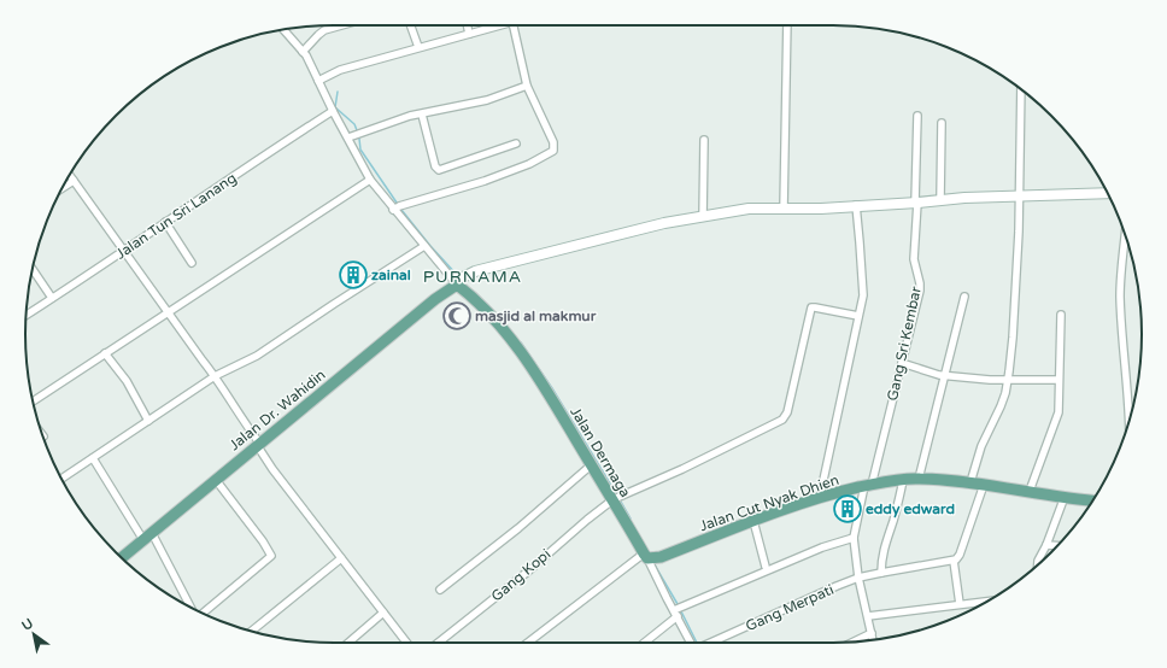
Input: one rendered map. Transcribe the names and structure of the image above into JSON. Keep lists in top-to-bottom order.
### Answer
{
  "streets": {
    "main road": ["Jalan Dr. Wahidin", "Jalan Dermaga", "Jalan Cut Nyak Dhien"],
    "street": [
      "Jalan Tun Sri Lanang",
      "Gang Sri Kembar",
      "Gang Kopi",
      "Gang Merpati"
    ]
  },
  "crossings": [
    ["Gang Sri Kembar", "Jalan Cut Nyak Dhien"],
    ["Gang Sri Kembar", "Gang Merpati"],
    ["Jalan Dr. Wahidin", "Jalan Dermaga"],
    ["Jalan Dermaga", "Jalan Cut Nyak Dhien"],
    ["Jalan Dermaga", "Gang Kopi"]
  ],
  "districts": ["PURNAMA"],
  "places": {
    "building": ["zainal", "eddy edward"],
    "mosque": ["masjid al makmur"]
  },
  "north": "top left"
}
